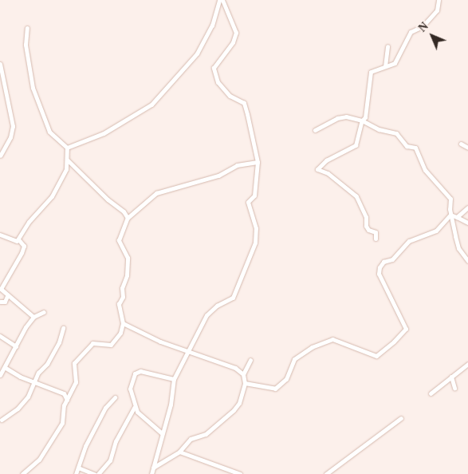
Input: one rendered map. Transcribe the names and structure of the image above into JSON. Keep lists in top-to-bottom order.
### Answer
{
  "north": "top left"
}
